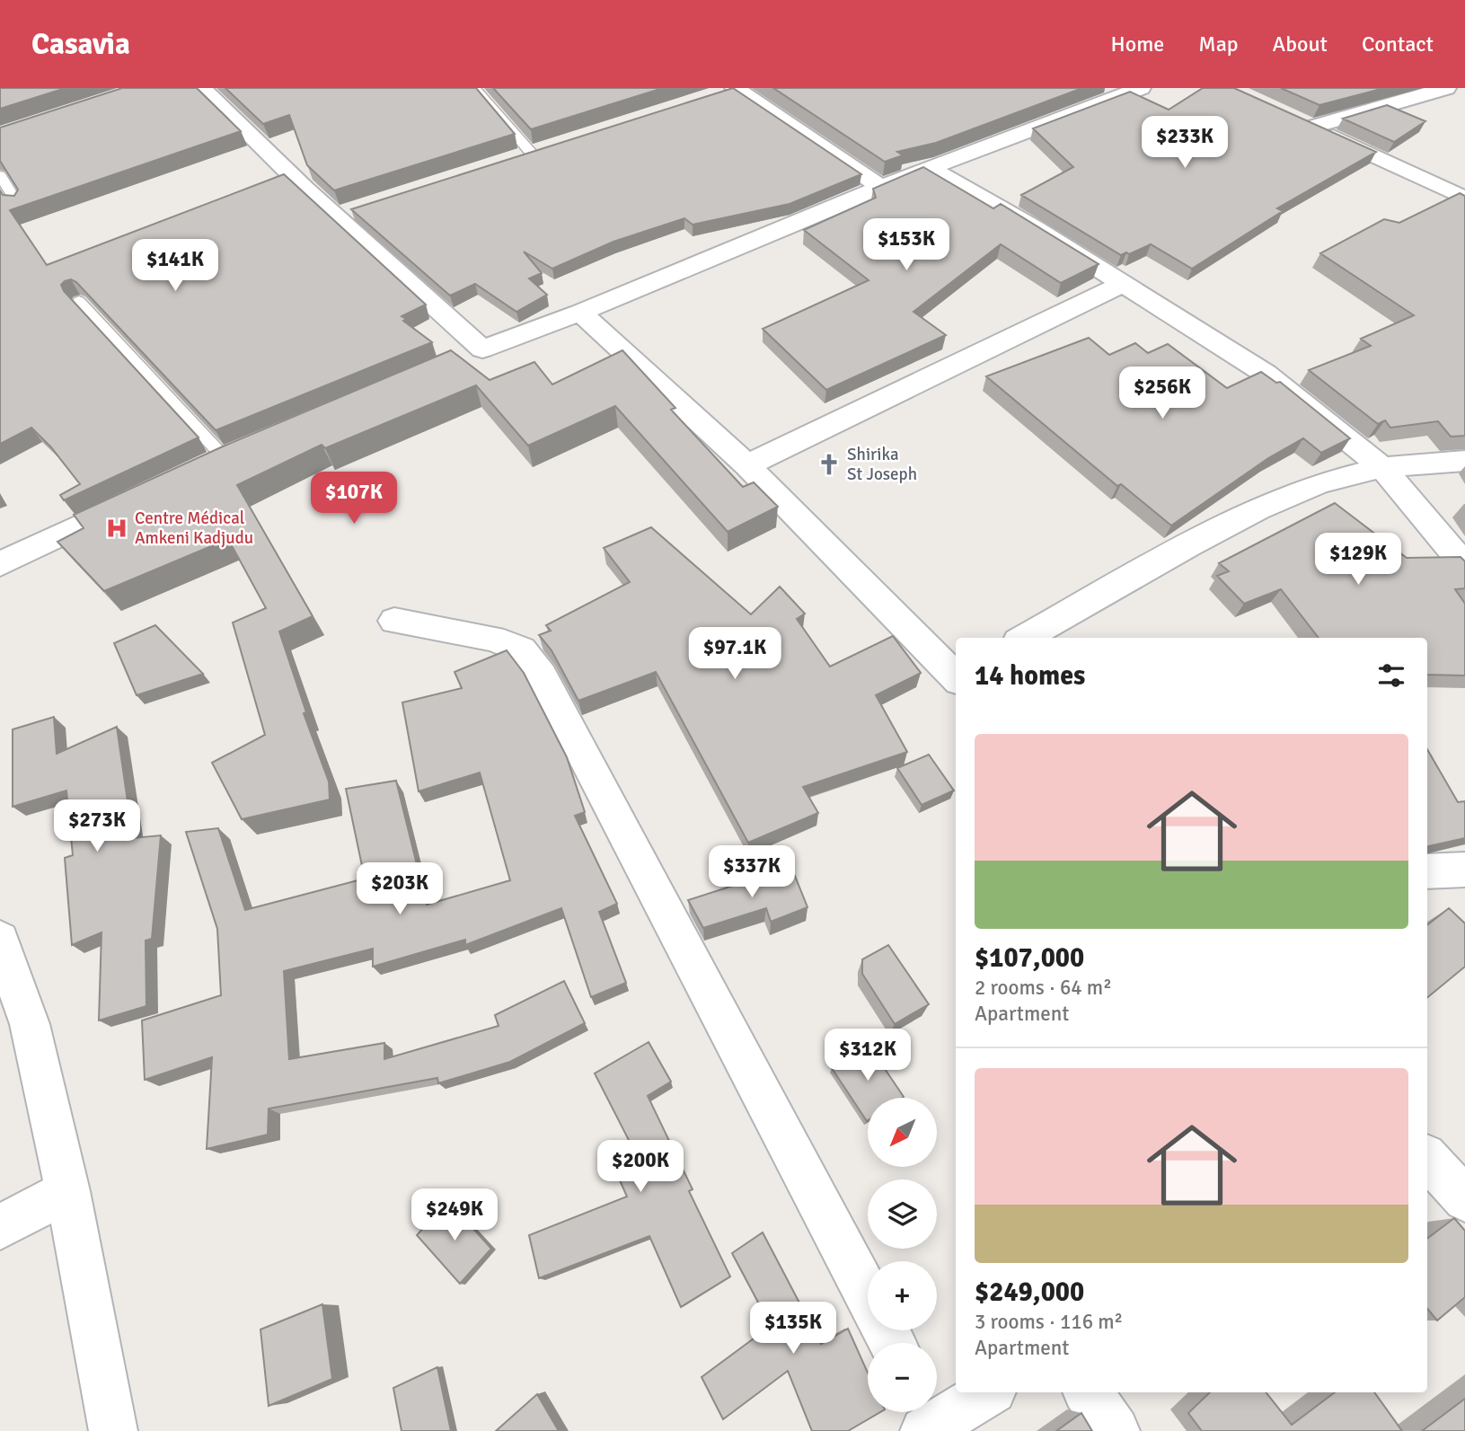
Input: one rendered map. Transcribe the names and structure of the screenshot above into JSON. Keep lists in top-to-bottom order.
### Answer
{
  "places": {
    "church": ["Shirika St Joseph"],
    "hospital": ["Centre Médical Amkeni Kadjudu"]
  },
  "north": "bottom left",
  "page": {
    "header": "Casavia",
    "nav": [
      "Home",
      "Map",
      "About",
      "Contact"
    ],
    "price": [
      "$233K",
      "$153K",
      "$141K",
      "$256K",
      "$107K",
      "$129K",
      "$97.1K",
      "$273K",
      "$337K",
      "$203K",
      "$312K",
      "$200K",
      "$249K",
      "$135K"
    ],
    "heading": "14 homes",
    "list": [
      {
        "name": "$107,000",
        "note": "2 rooms · 64 m² · Apartment"
      },
      {
        "name": "$249,000",
        "note": "3 rooms · 116 m² · Apartment"
      }
    ],
    "map_buttons": ["+", "−"]
  }
}
